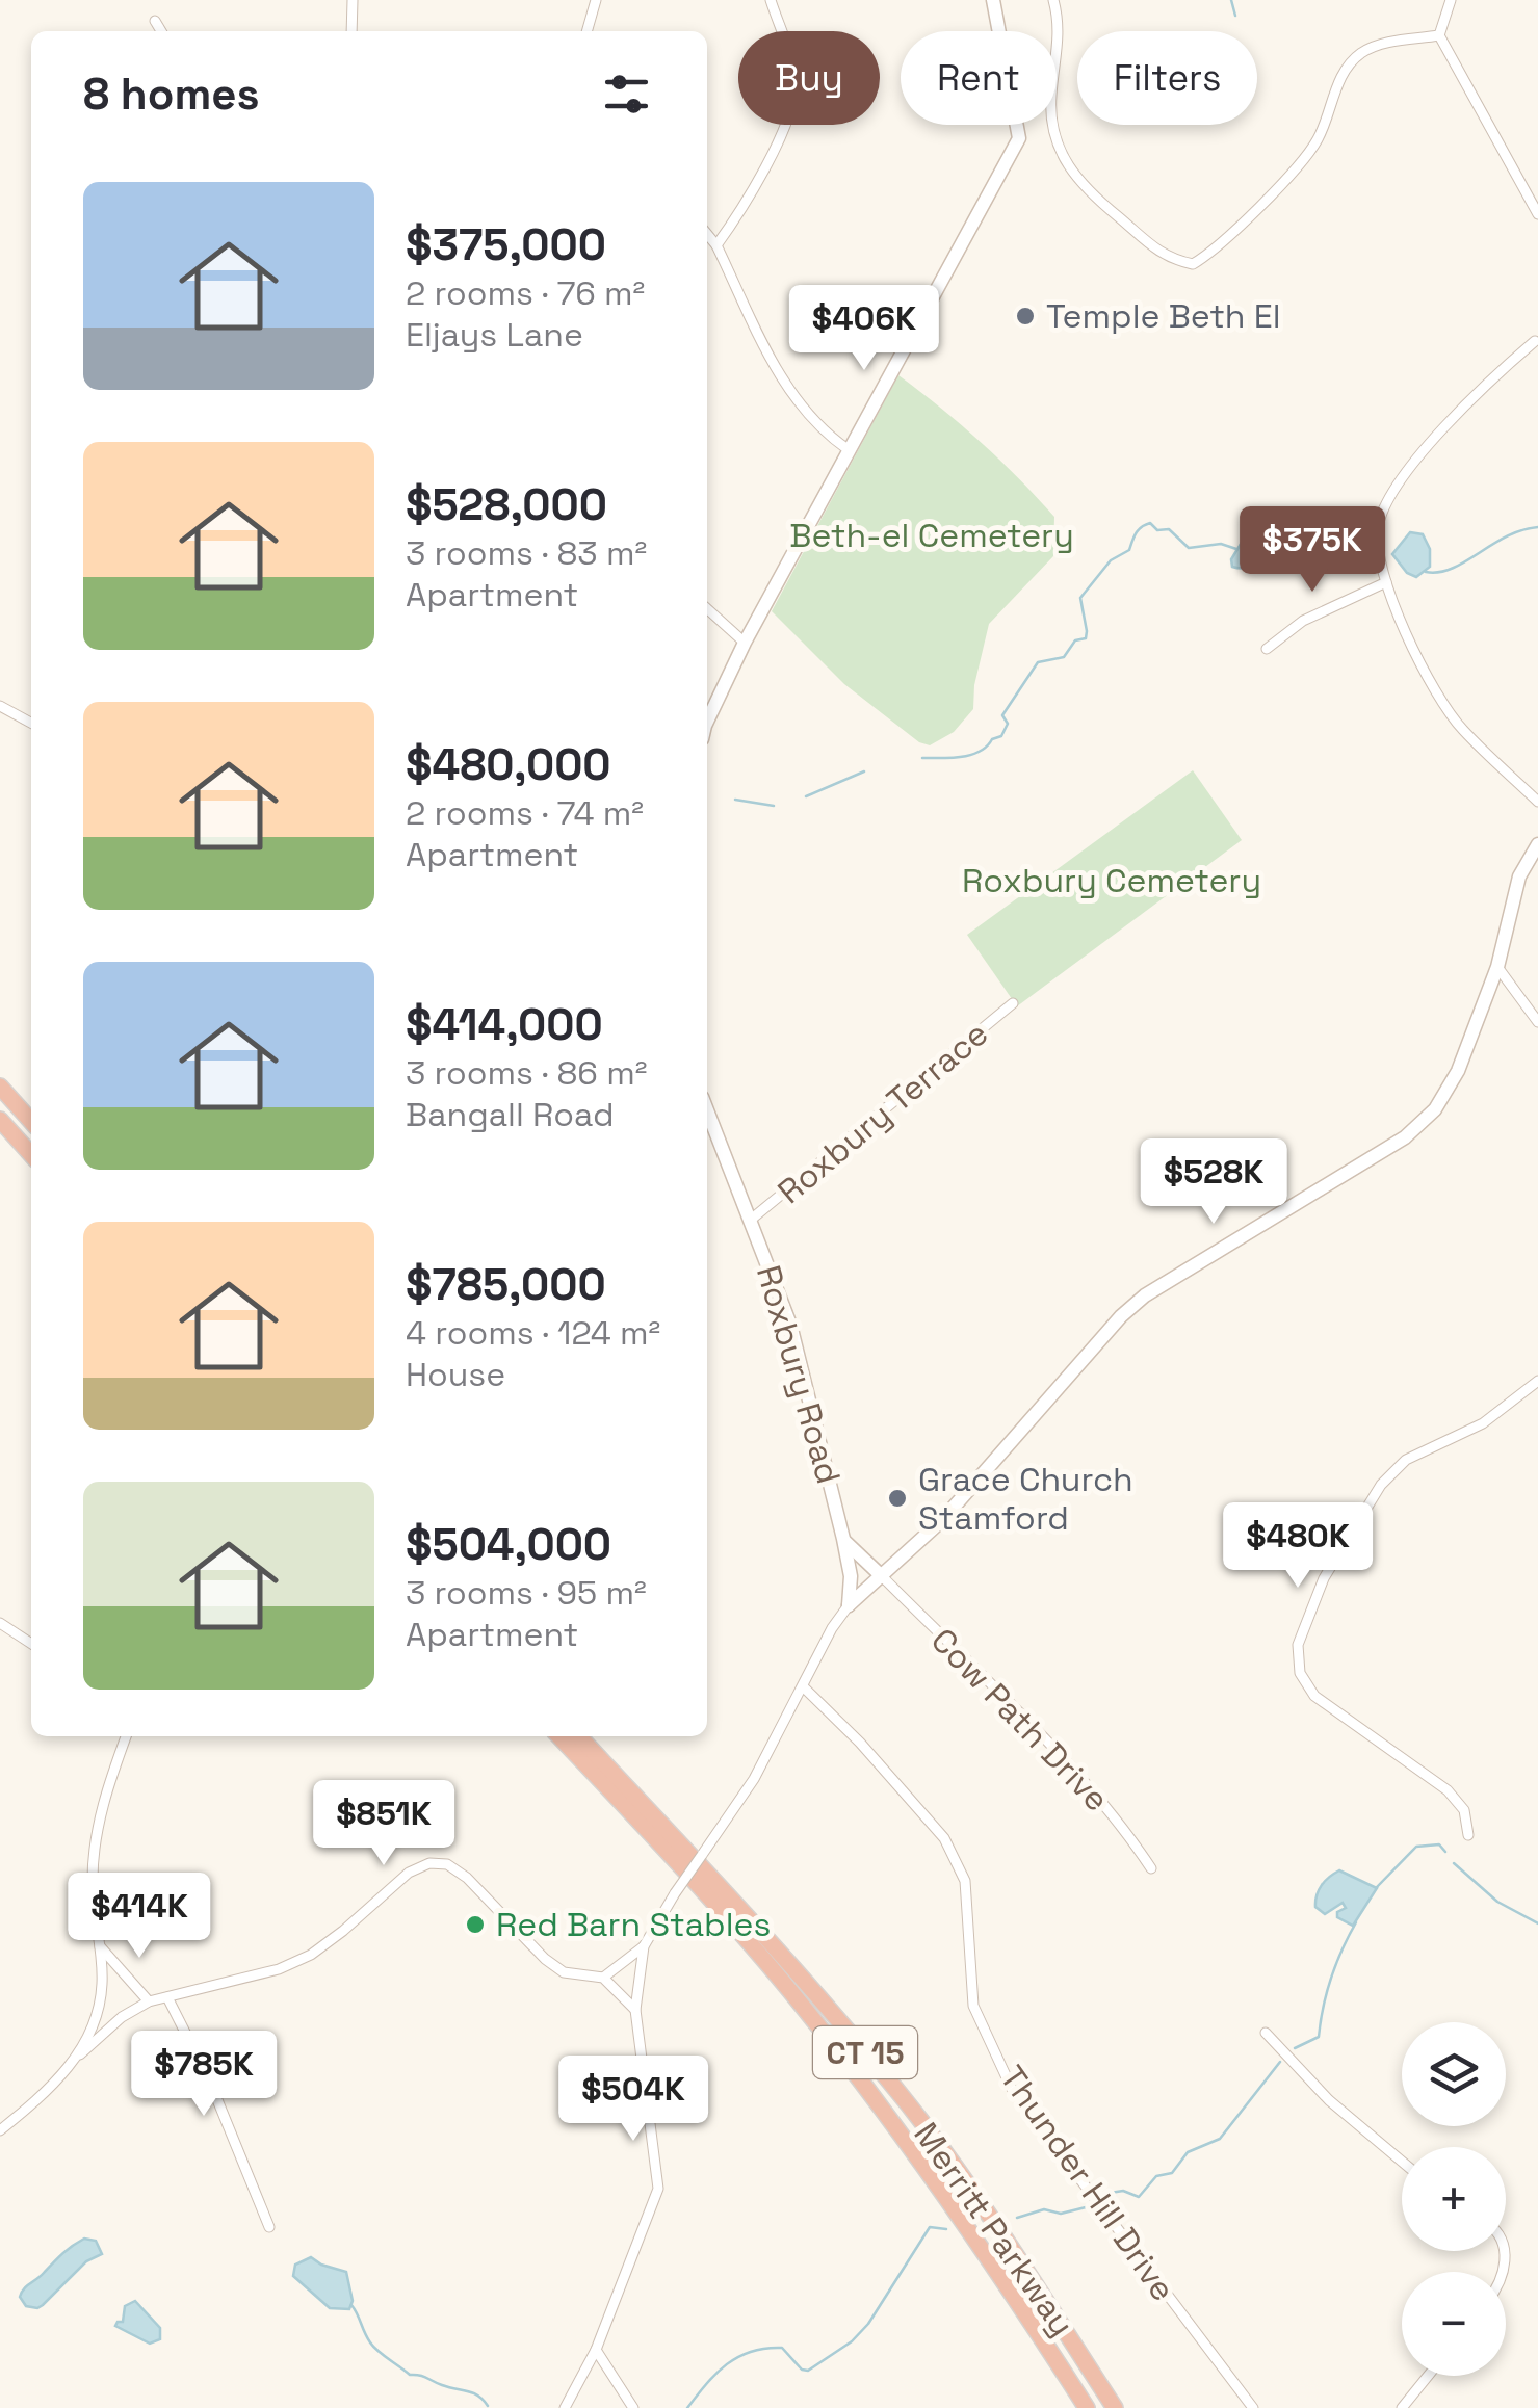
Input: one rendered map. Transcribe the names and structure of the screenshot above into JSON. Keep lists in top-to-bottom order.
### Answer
{
  "streets": {
    "highway": ["CT 15", "Merritt Parkway"],
    "street": [
      "Roxbury Terrace",
      "Roxbury Road",
      "Cow Path Drive",
      "Thunder Hill Drive"
    ]
  },
  "crossings": [
    ["Roxbury Terrace", "Roxbury Road"]
  ],
  "parks": ["Beth-el Cemetery", "Roxbury Cemetery"],
  "places": ["Temple Beth El", "Grace Church Stamford", "Red Barn Stables"],
  "page": {
    "chip": ["Buy", "Rent", "Filters"],
    "heading": "8 homes",
    "list": [
      {
        "name": "$375,000",
        "note": "2 rooms · 76 m² · Eljays Lane"
      },
      {
        "name": "$528,000",
        "note": "3 rooms · 83 m² · Apartment"
      },
      {
        "name": "$480,000",
        "note": "2 rooms · 74 m² · Apartment"
      },
      {
        "name": "$414,000",
        "note": "3 rooms · 86 m² · Bangall Road"
      },
      {
        "name": "$785,000",
        "note": "4 rooms · 124 m² · House"
      },
      {
        "name": "$504,000",
        "note": "3 rooms · 95 m² · Apartment"
      }
    ],
    "price": [
      "$406K",
      "$375K",
      "$528K",
      "$480K",
      "$851K",
      "$414K",
      "$785K",
      "$504K"
    ],
    "map_buttons": ["+", "−"]
  }
}
